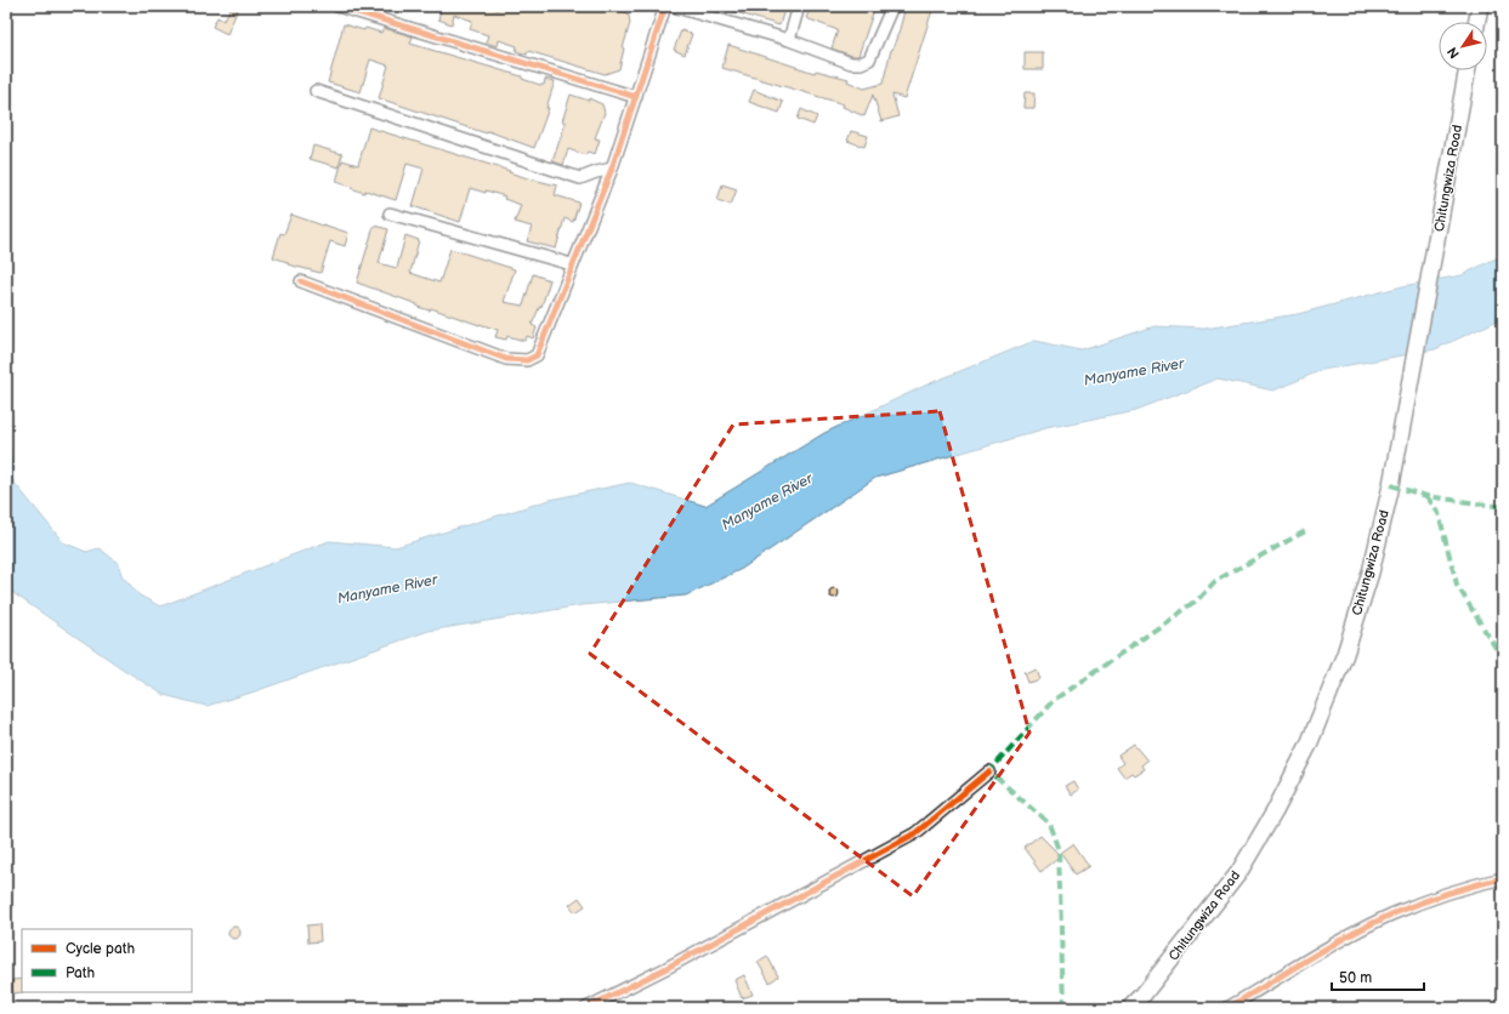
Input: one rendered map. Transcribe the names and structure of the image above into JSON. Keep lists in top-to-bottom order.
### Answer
{
  "streets": {
    "main road": ["Chitungwiza Road"]
  },
  "water": ["Manyame River"],
  "legend": ["Cycle path", "Path"],
  "scale_bar": "50 m",
  "north": "bottom left"
}
